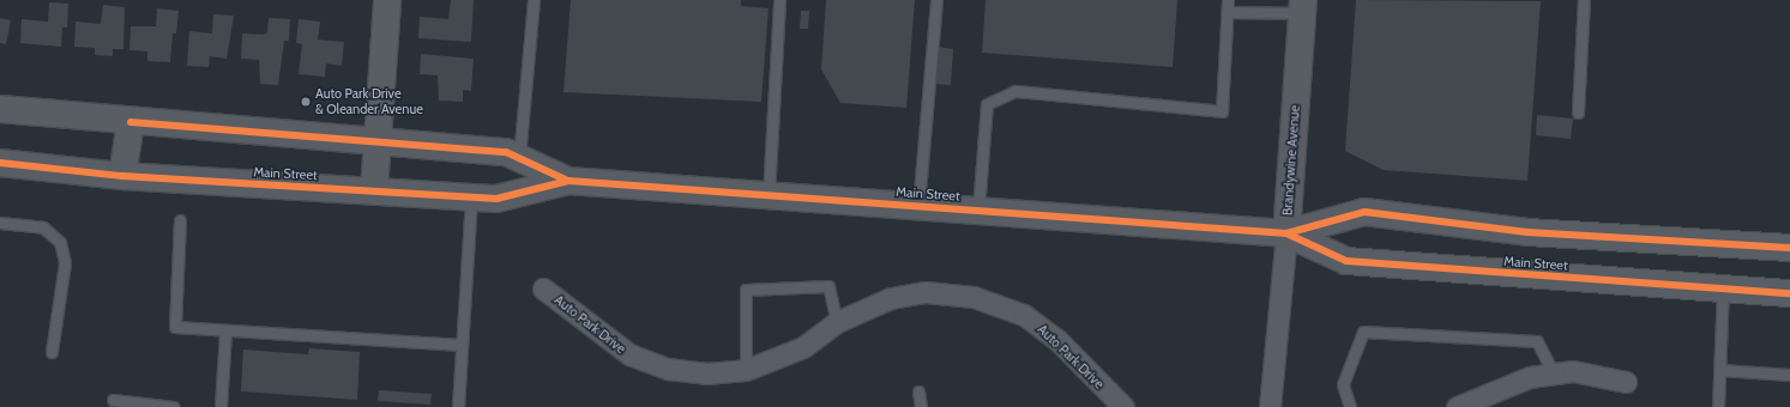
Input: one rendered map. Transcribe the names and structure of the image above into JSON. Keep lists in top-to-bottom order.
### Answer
{
  "streets": {
    "main road": ["Brandywine Avenue", "Main Street"],
    "street": ["Auto Park Drive"]
  },
  "crossings": [
    ["Brandywine Avenue", "Main Street"]
  ],
  "places": ["Auto Park Drive & Oleander Avenue"]
}
